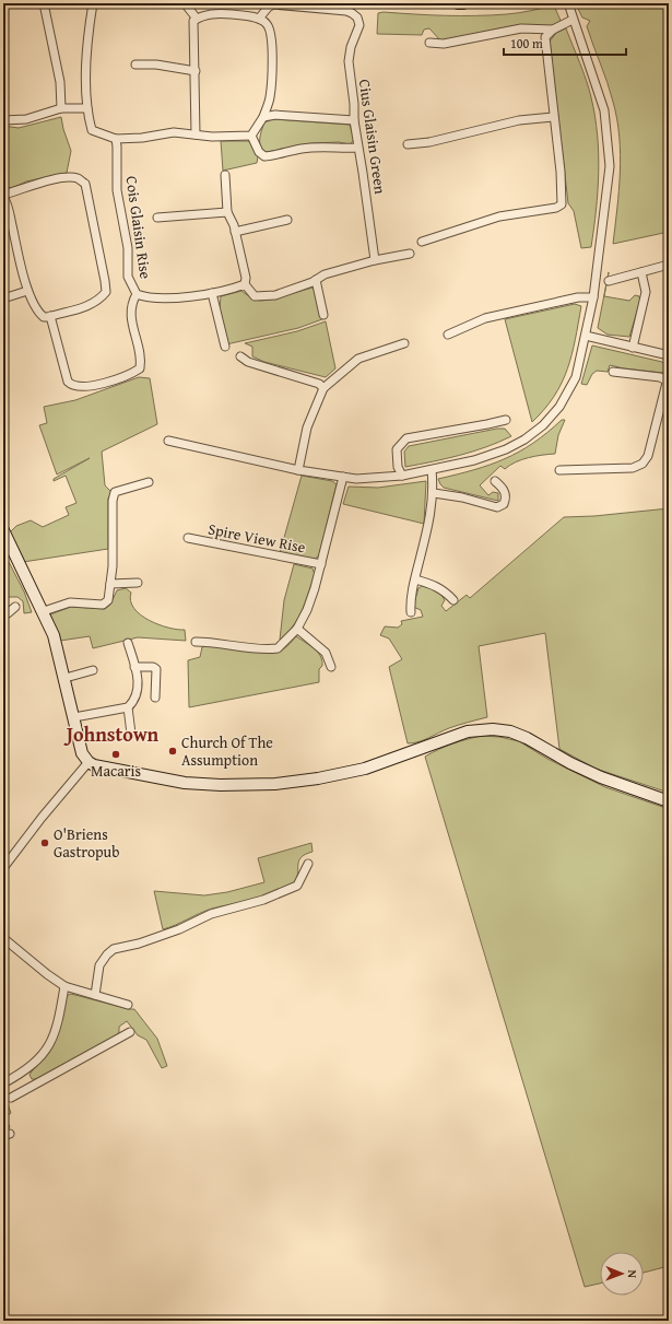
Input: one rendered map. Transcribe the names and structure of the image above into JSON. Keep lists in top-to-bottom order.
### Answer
{
  "streets": {
    "street": ["Cius Glaisin Green", "Cois Glaisin Rise", "Spire View Rise"]
  },
  "districts": ["Johnstown"],
  "places": ["Church Of The Assumption", "Macaris", "O'Briens Gastropub"],
  "scale_bar": "100 m",
  "north": "right"
}
